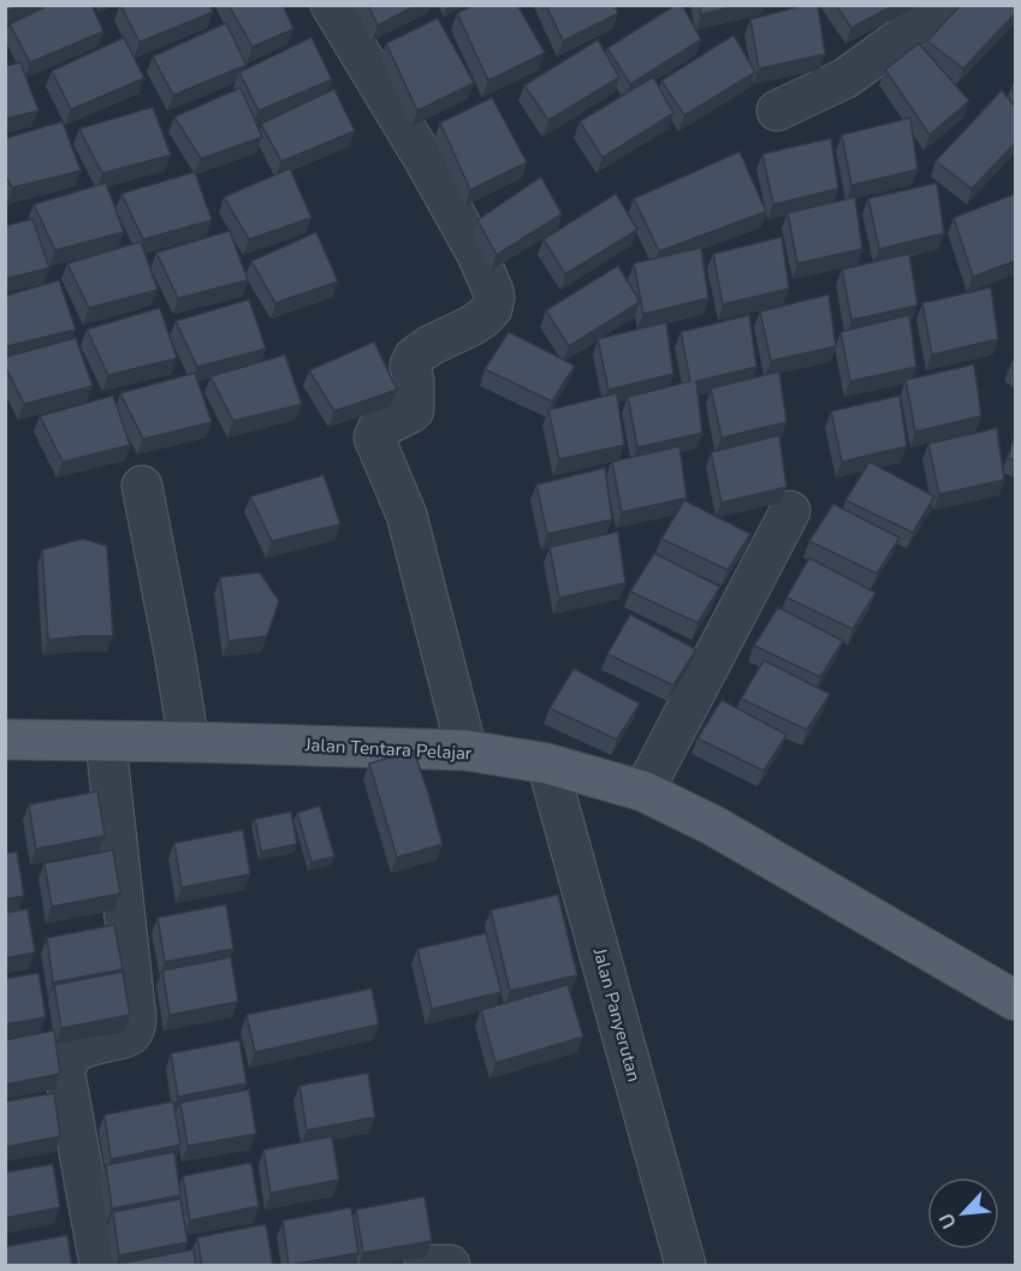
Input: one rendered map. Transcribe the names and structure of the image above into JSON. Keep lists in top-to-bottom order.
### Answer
{
  "streets": {
    "main road": ["Jalan Tentara Pelajar"],
    "street": ["Jalan Panyerutan"]
  },
  "crossings": [
    ["Jalan Tentara Pelajar", "Jalan Panyerutan"]
  ],
  "north": "bottom left"
}
